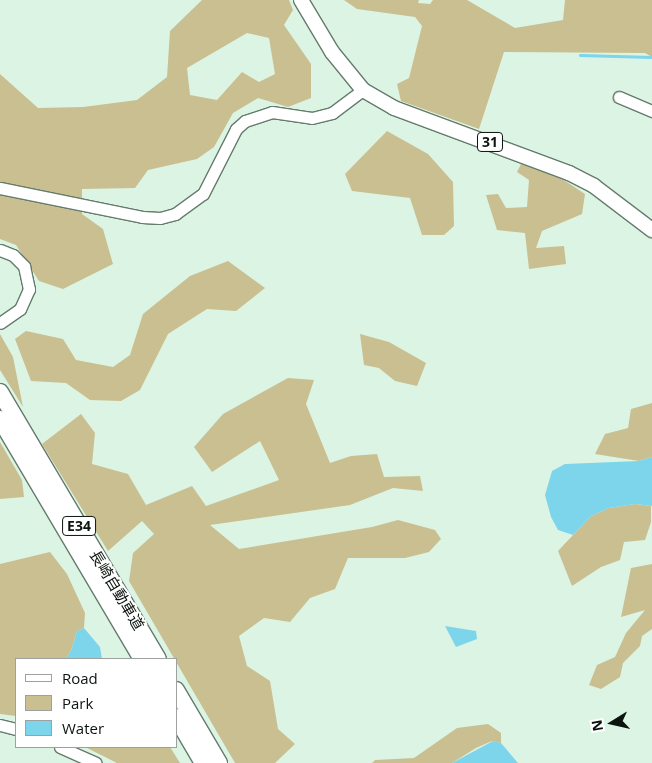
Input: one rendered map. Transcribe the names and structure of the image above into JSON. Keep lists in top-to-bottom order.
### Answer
{
  "streets": {
    "highway": ["E34", "長崎自動車道"],
    "main road": ["31"]
  },
  "legend": ["Road", "Park", "Water"],
  "north": "left"
}
